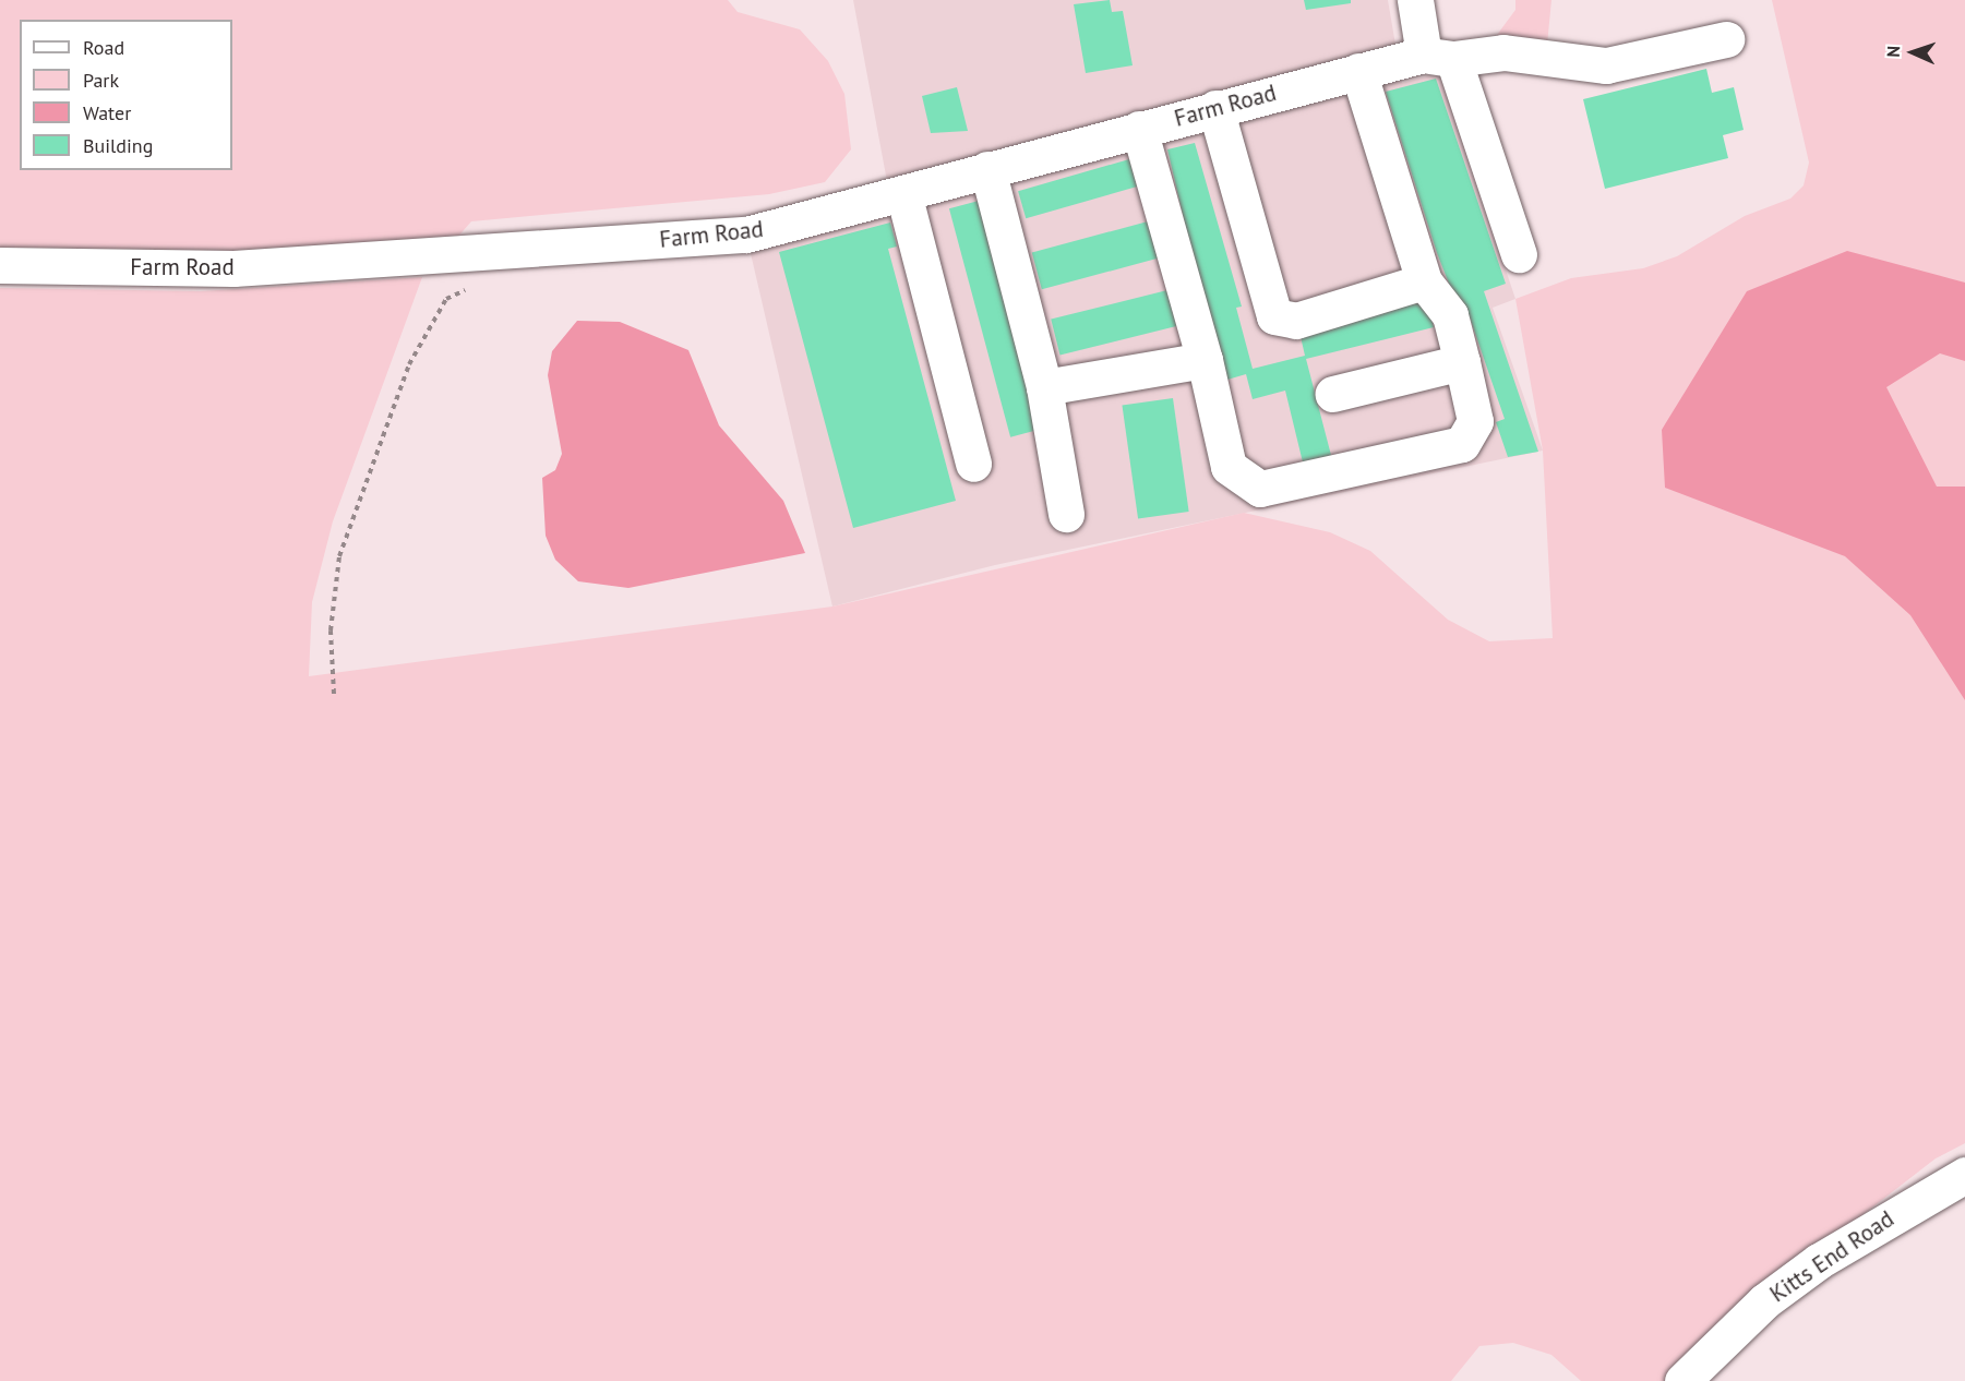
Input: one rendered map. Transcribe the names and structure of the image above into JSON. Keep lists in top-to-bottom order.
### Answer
{
  "streets": {
    "street": ["Farm Road", "Kitts End Road"]
  },
  "legend": [
    "Road",
    "Park",
    "Water",
    "Building"
  ],
  "north": "left"
}
